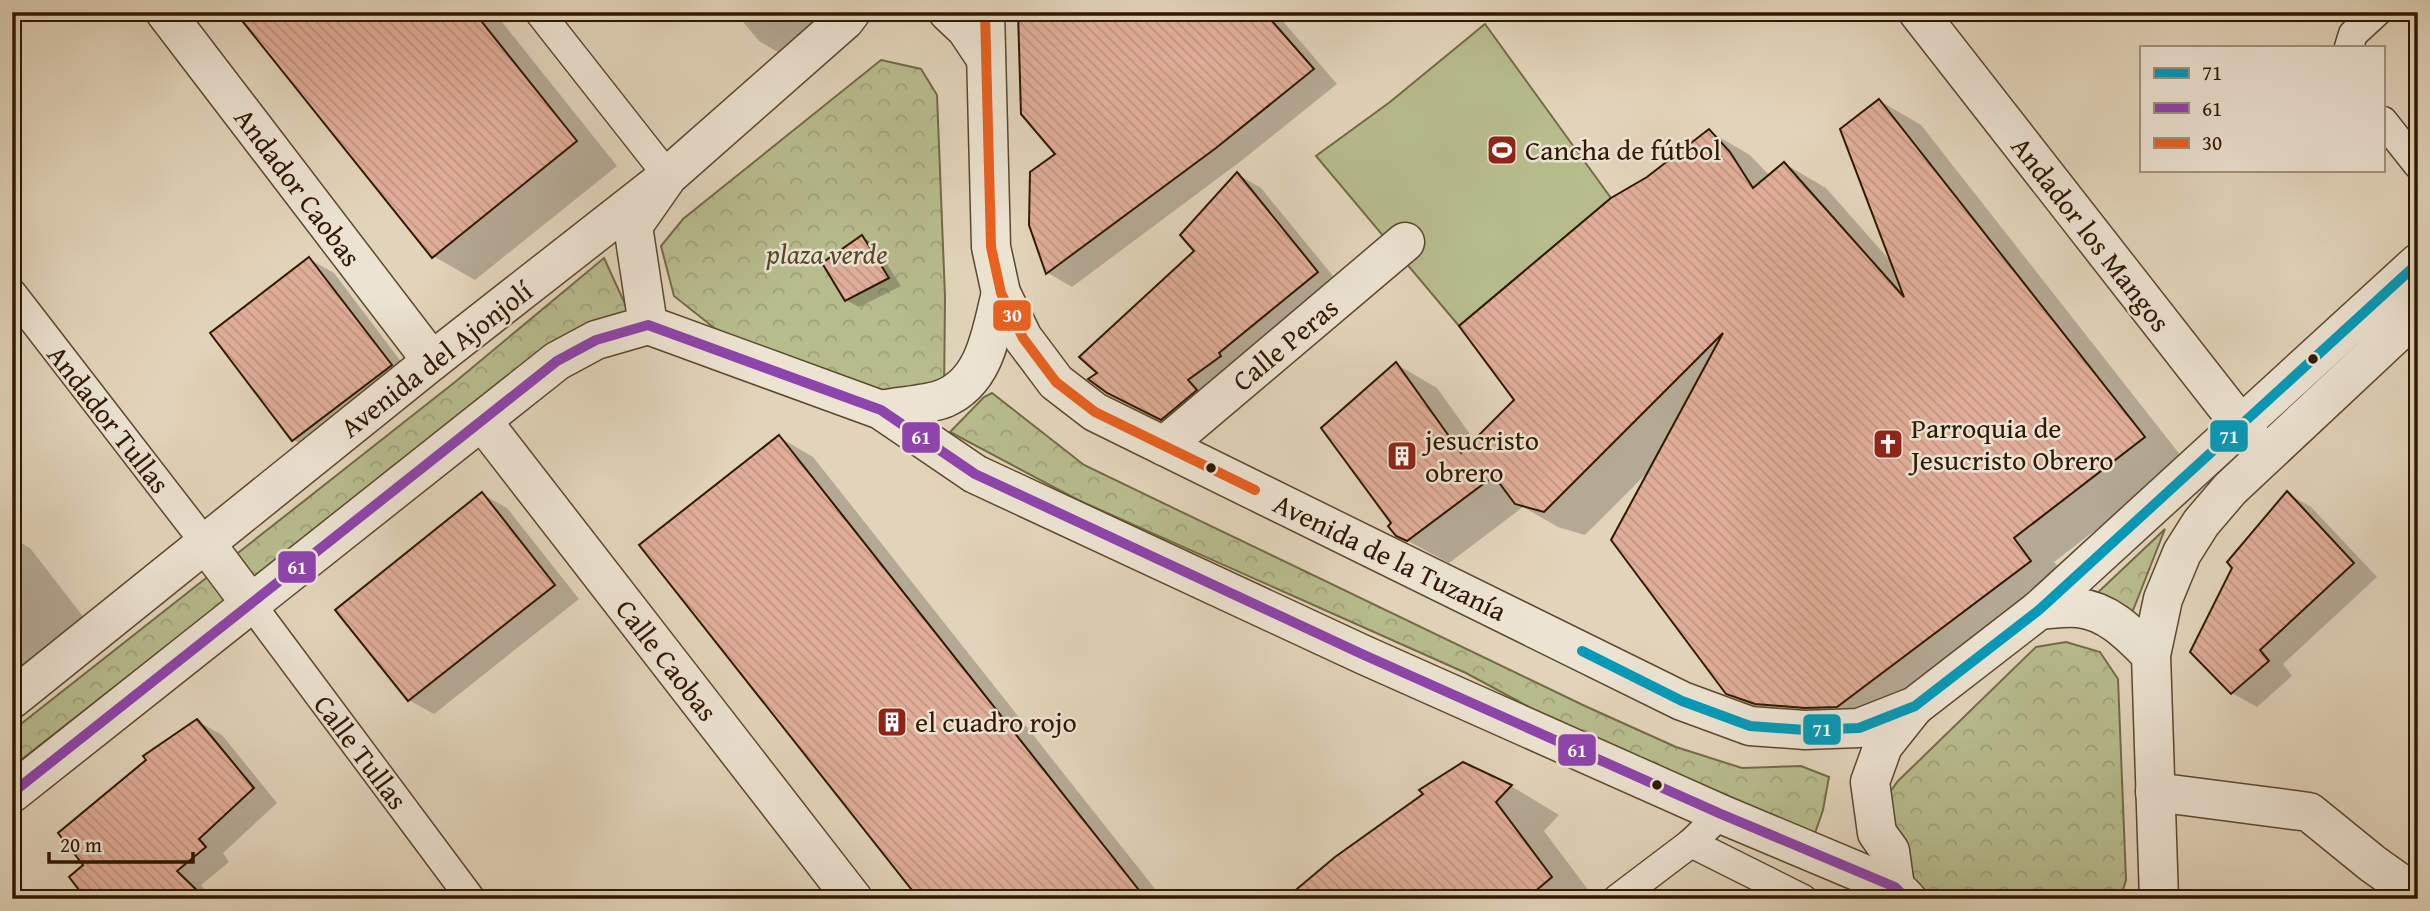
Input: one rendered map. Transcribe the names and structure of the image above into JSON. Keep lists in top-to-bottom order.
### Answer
{
  "streets": {
    "street": [
      "Andador Caobas",
      "Andador los Mangos",
      "Calle Peras",
      "Avenida del Ajonjolí",
      "Andador Tullas",
      "Avenida de la Tuzanía",
      "Calle Caobas",
      "Calle Tullas"
    ]
  },
  "crossings": [
    ["Andador Caobas", "Avenida del Ajonjolí"],
    ["Andador los Mangos", "Avenida de la Tuzanía"],
    ["Calle Peras", "Avenida de la Tuzanía"],
    ["Avenida del Ajonjolí", "Andador Tullas"]
  ],
  "parks": ["plaza verde"],
  "places": {
    "sports": ["Cancha de fútbol"],
    "church": ["Parroquia de Jesucristo Obrero"],
    "building": ["jesucristo obrero", "el cuadro rojo"]
  },
  "lines": ["transit line 30", "transit line 71", "transit line 61"],
  "legend": ["71", "61", "30"],
  "scale_bar": "20 m"
}
